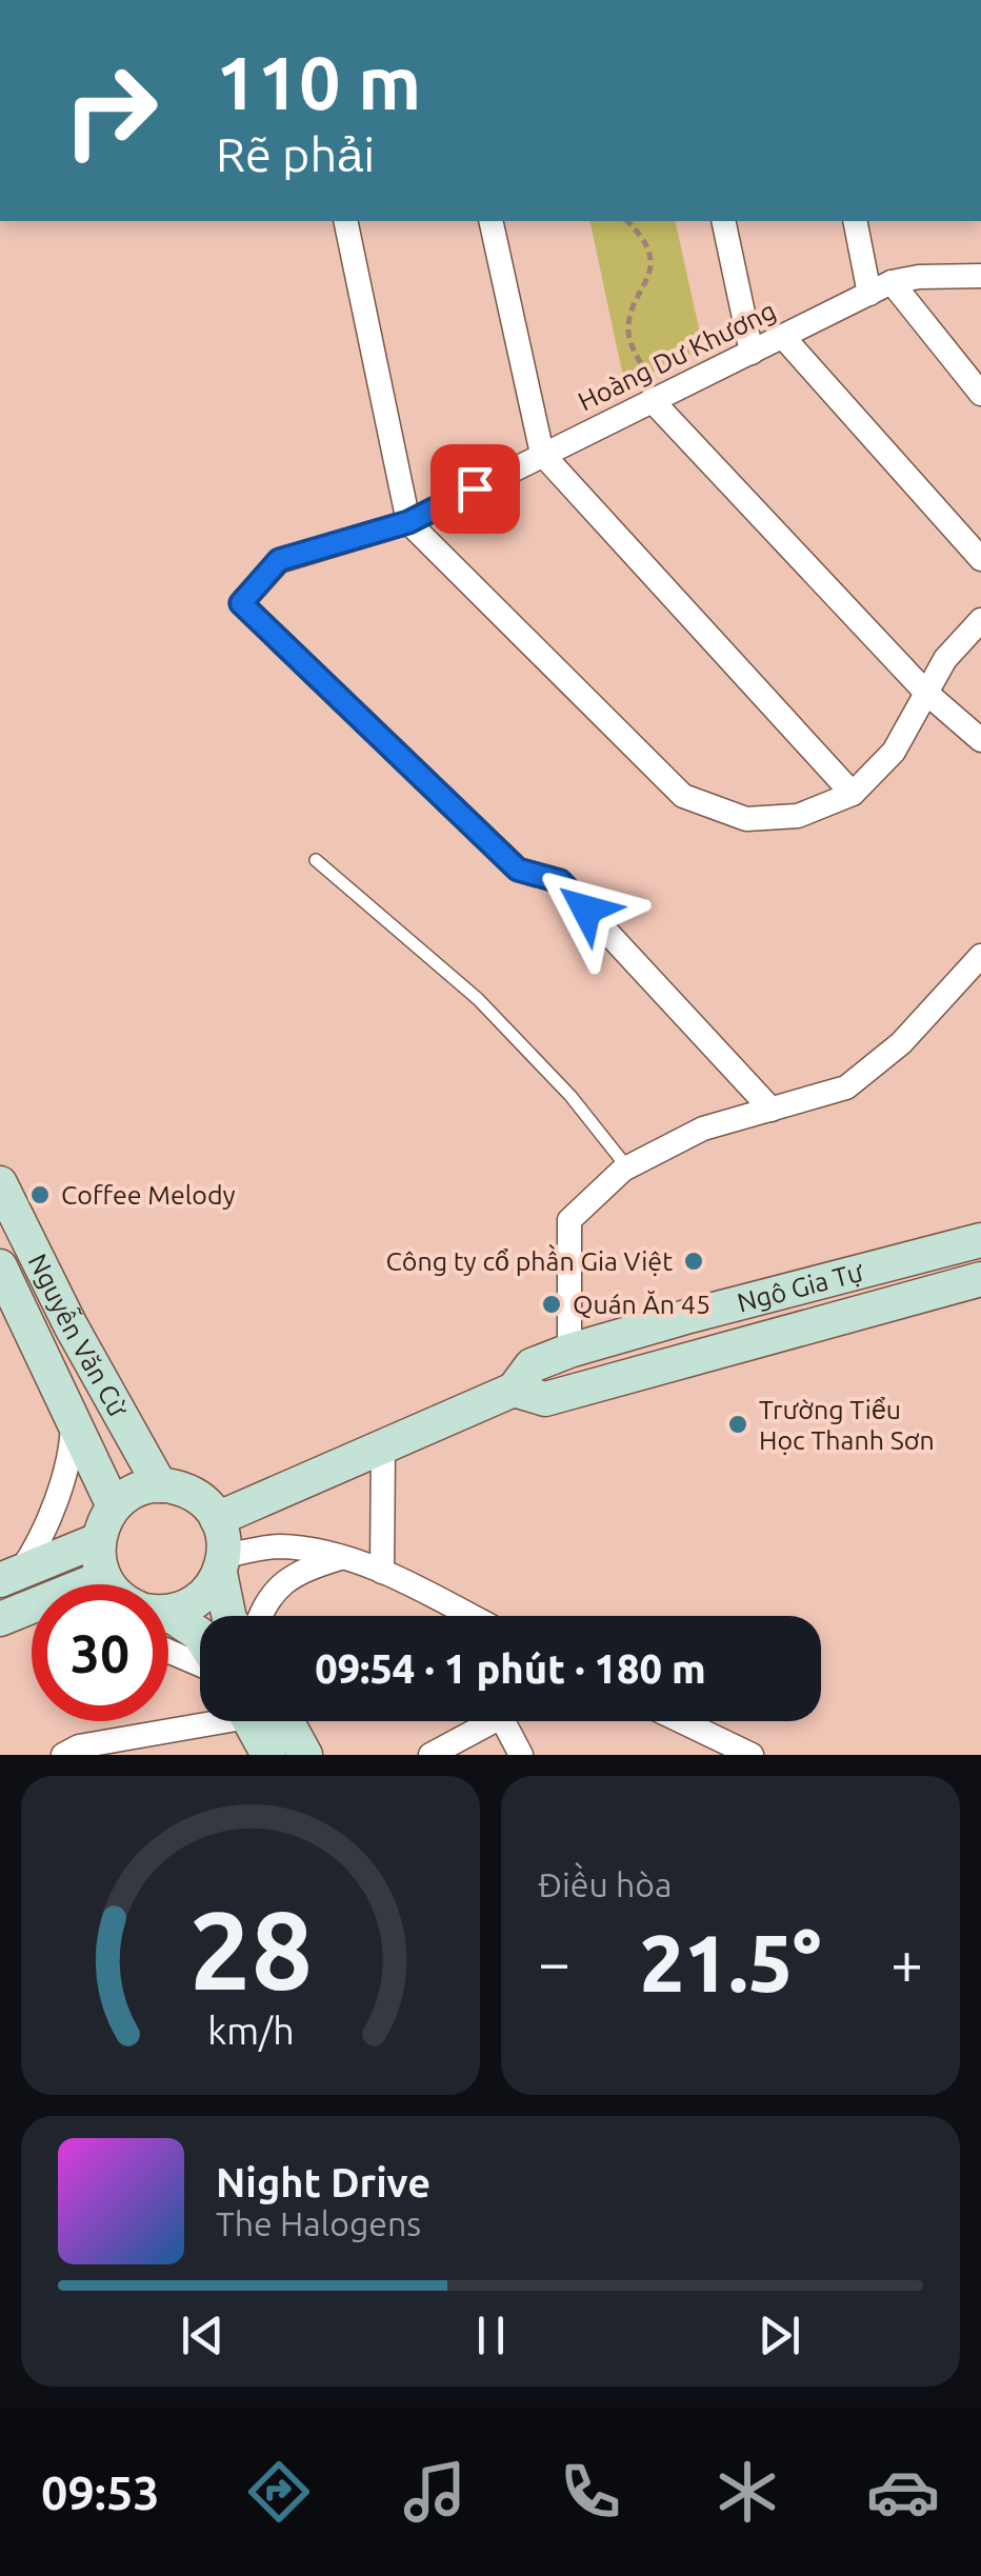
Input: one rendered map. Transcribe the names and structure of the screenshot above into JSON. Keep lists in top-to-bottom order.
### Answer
{
  "streets": {
    "main road": ["Ngô Gia Tự", "Nguyễn Văn Cừ"],
    "street": ["Hoàng Dư Khương"]
  },
  "places": [
    "Coffee Melody",
    "Công ty cổ phần Gia Việt",
    "Quán Ăn 45",
    "Trường Tiểu Học Thanh Sơn"
  ],
  "page": {
    "turn": ["110 m", "Rẽ phải"],
    "limit": "30",
    "trip": "09:54 · 1 phút · 180 m",
    "tile": "Điều hòa",
    "heat": ["−", "21.5°", "+"],
    "song": ["Night Drive", "The Halogens"],
    "tabs": "09:53",
    "gauge": ["28", "km/h"]
  }
}
